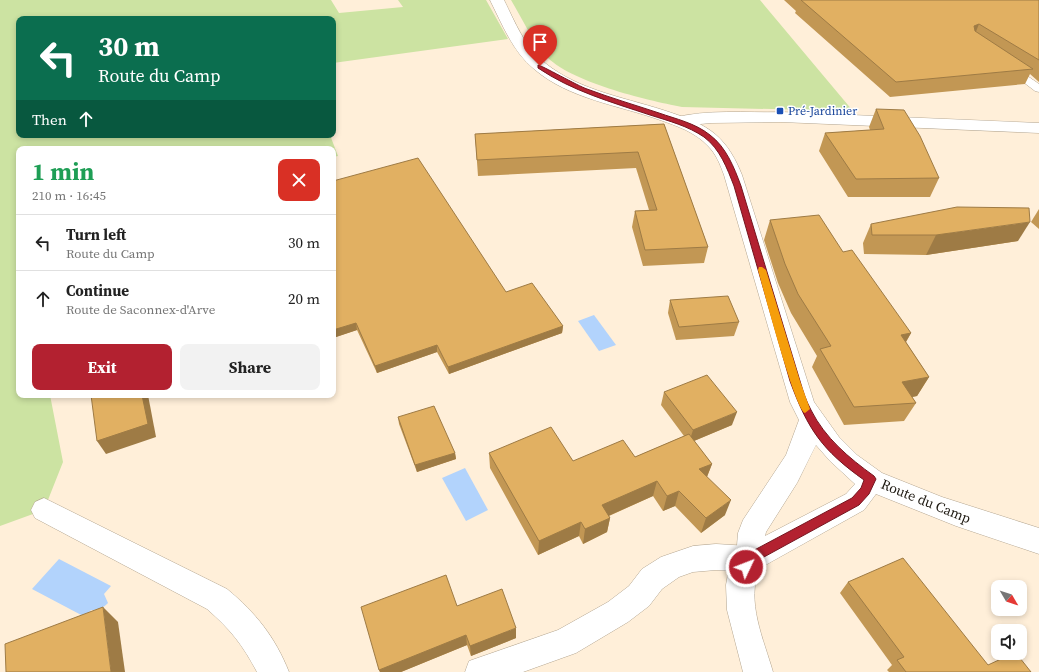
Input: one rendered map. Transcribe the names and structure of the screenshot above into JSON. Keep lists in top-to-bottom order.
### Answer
{
  "streets": {
    "street": ["Route du Camp"]
  },
  "places": {
    "transit": ["Pré-Jardinier"]
  },
  "north": "bottom right",
  "page": {
    "turn": ["30 m", "Route du Camp"],
    "then": "Then",
    "heading": ["1 min", "210 m · 16:45"],
    "list": [
      {
        "name": "Turn left",
        "note": "Route du Camp",
        "value": "30 m"
      },
      {
        "name": "Continue",
        "note": "Route de Saconnex-d'Arve",
        "value": "20 m"
      }
    ],
    "buttons": ["Exit", "Share"]
  }
}
